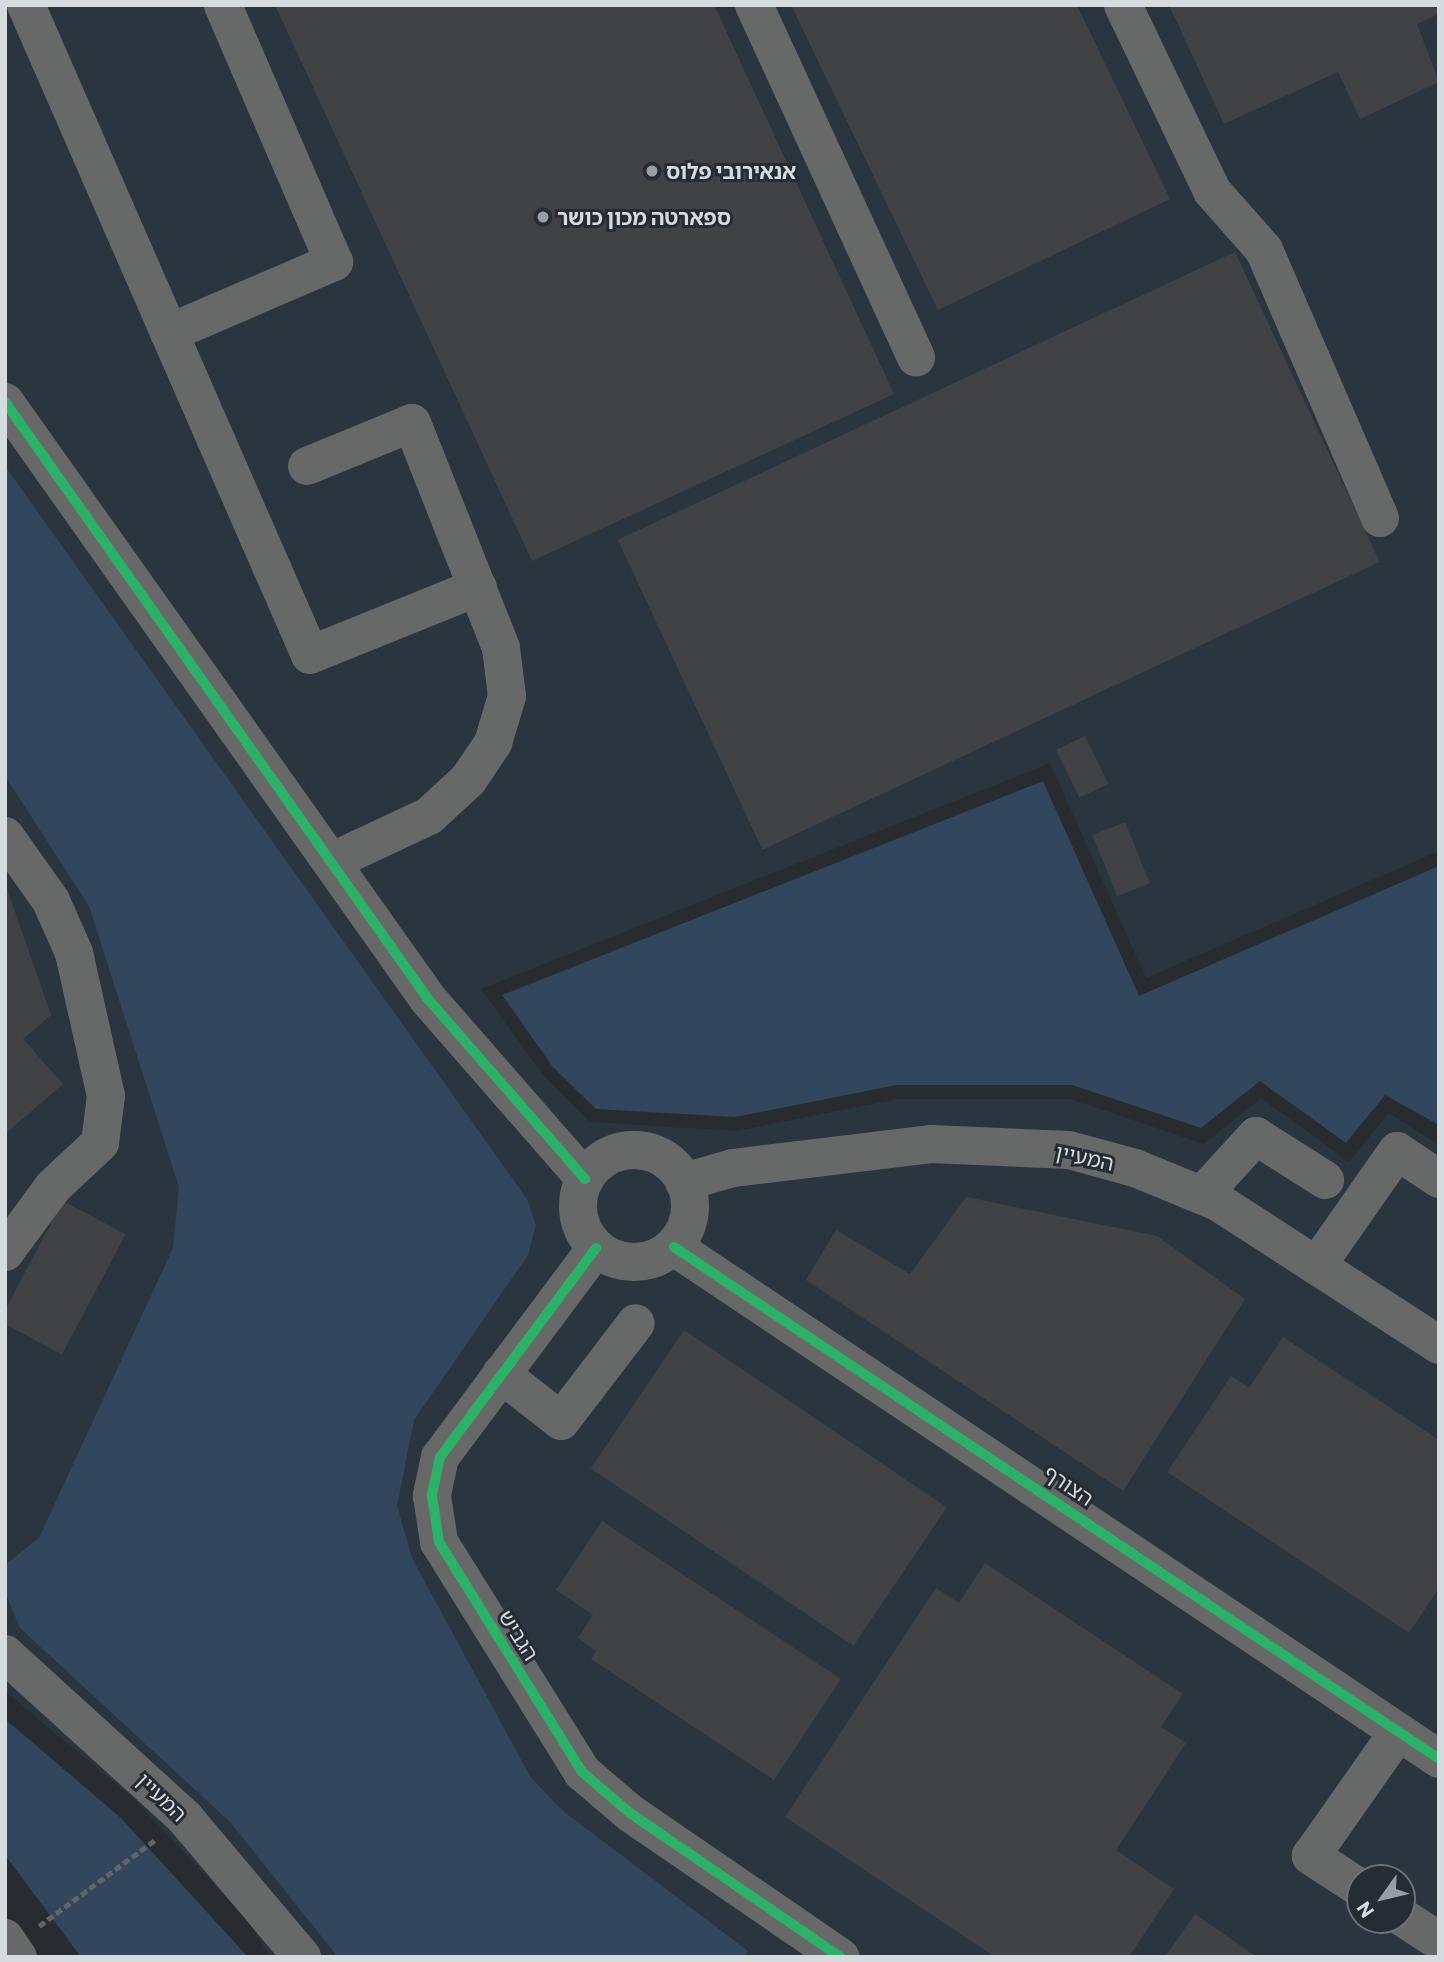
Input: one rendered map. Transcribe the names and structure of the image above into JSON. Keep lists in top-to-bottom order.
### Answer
{
  "streets": {
    "street": ["המעיין", "הצורף", "הגביש"]
  },
  "crossings": [
    ["המעיין", "הצורף"],
    ["המעיין", "הגביש"],
    ["הצורף", "הגביש"]
  ],
  "places": ["אנאירובי פלוס", "ספארטה מכון כושר"],
  "north": "bottom left"
}
